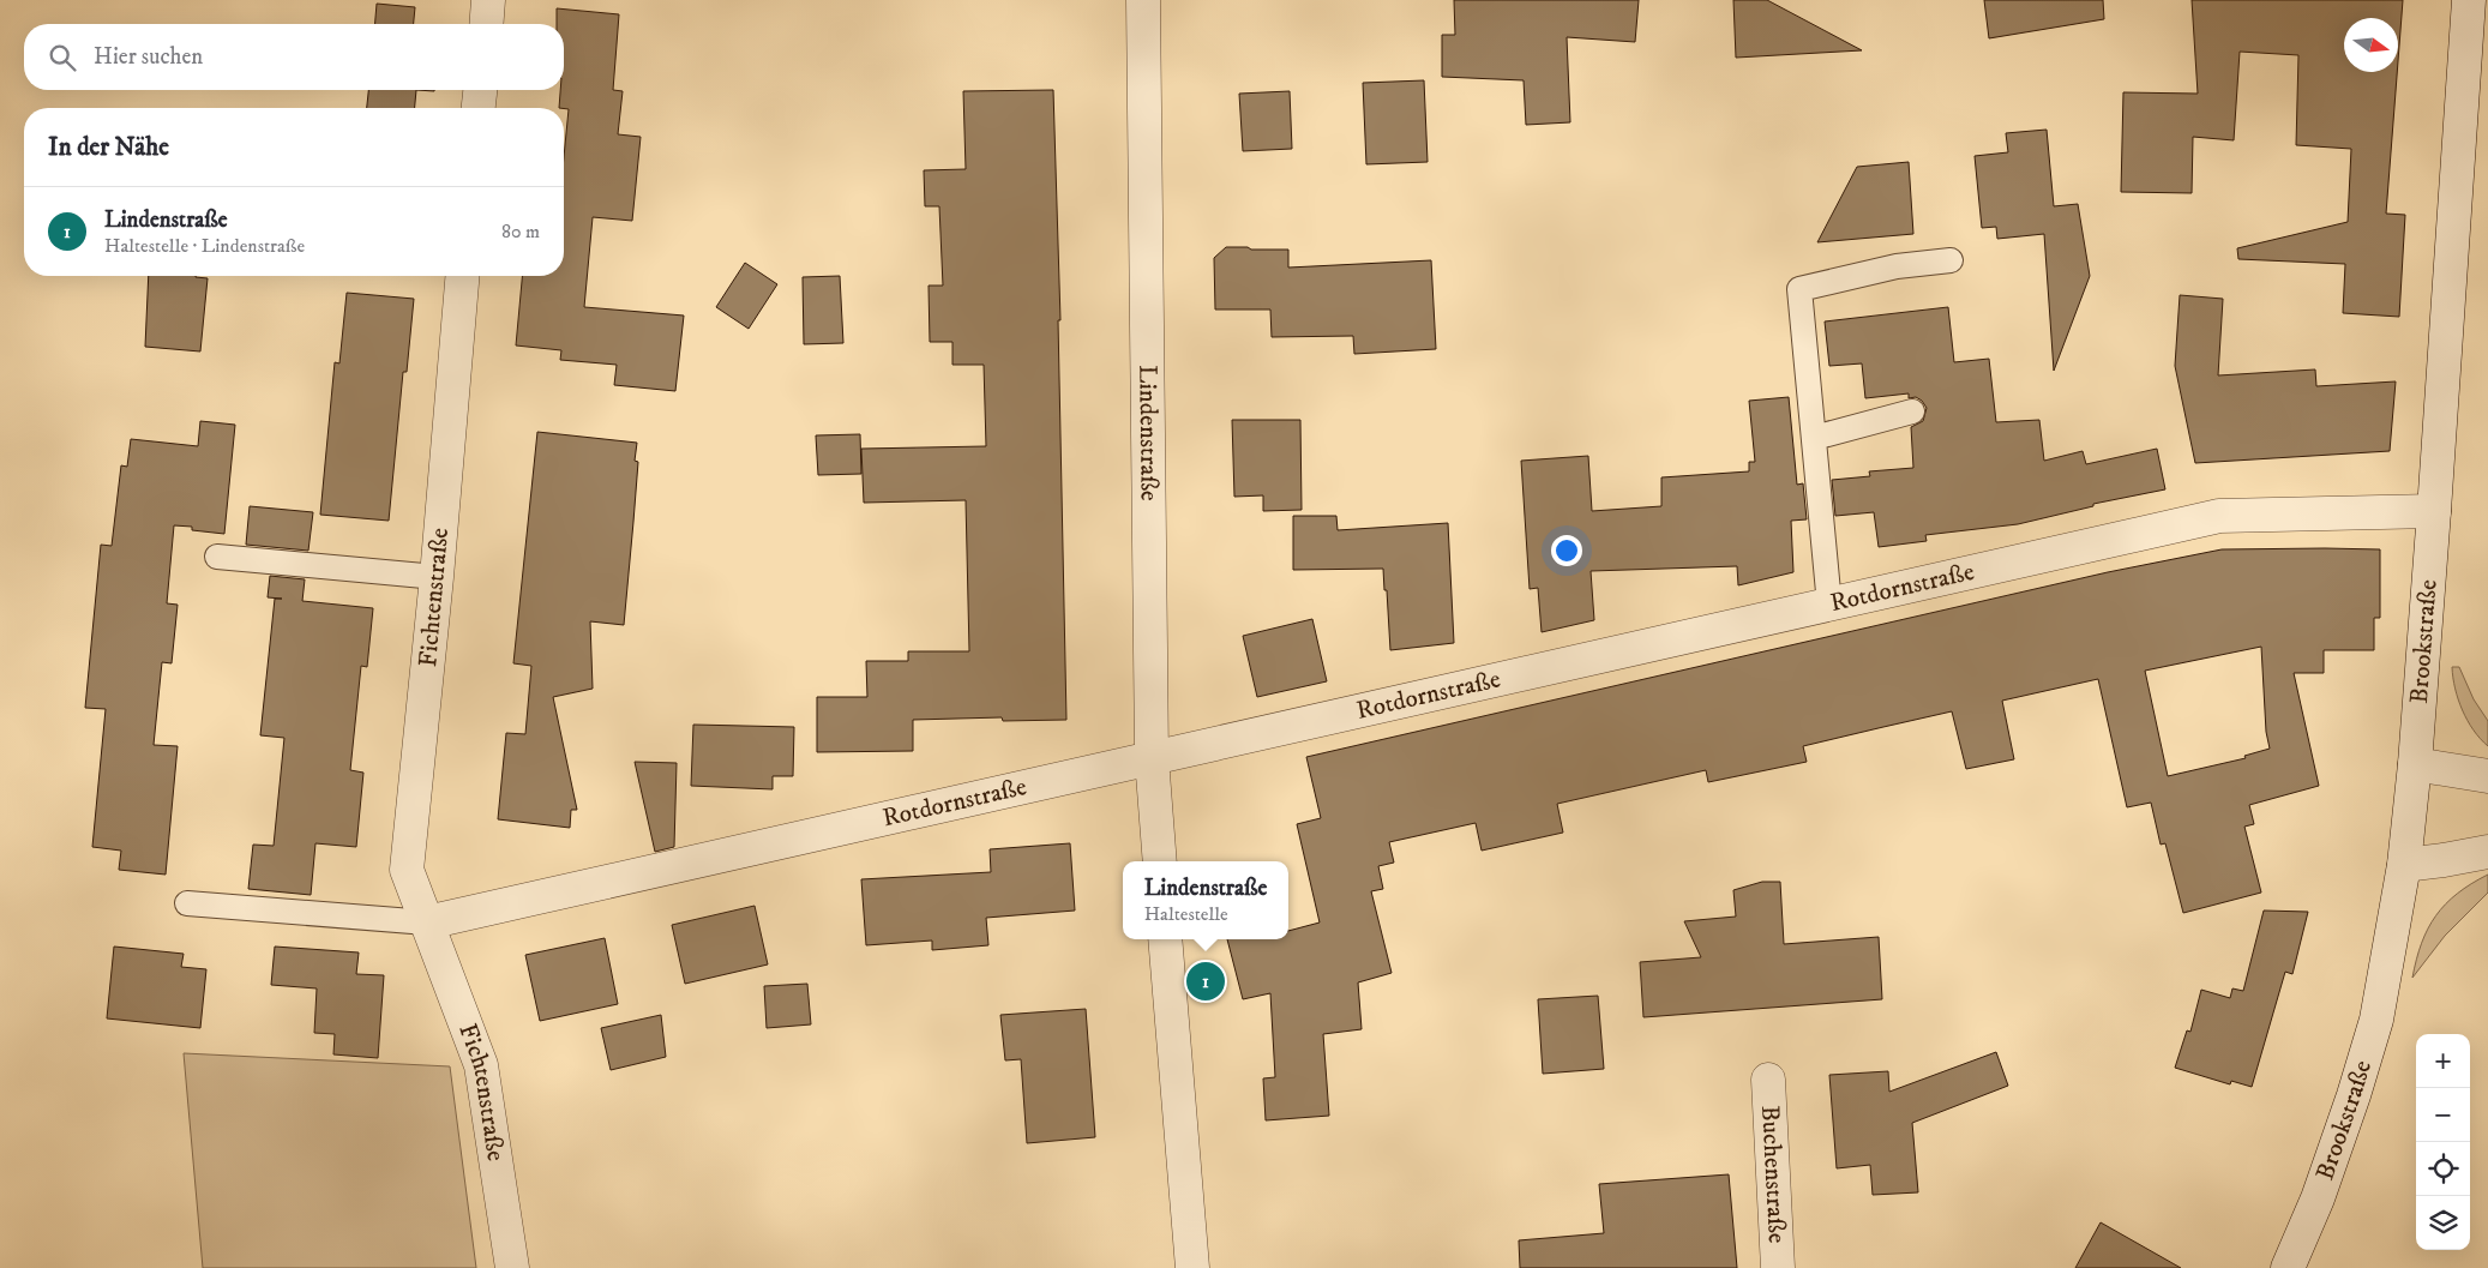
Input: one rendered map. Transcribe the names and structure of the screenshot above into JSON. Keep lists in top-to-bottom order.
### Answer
{
  "streets": {
    "street": [
      "Lindenstraße",
      "Rotdornstraße",
      "Fichtenstraße",
      "Brookstraße",
      "Buchenstraße"
    ]
  },
  "crossings": [
    ["Lindenstraße", "Rotdornstraße"],
    ["Rotdornstraße", "Fichtenstraße"],
    ["Rotdornstraße", "Brookstraße"]
  ],
  "north": "right",
  "page": {
    "search": "Hier suchen",
    "heading": "In der Nähe",
    "list": [
      {
        "mark": "1",
        "name": "Lindenstraße",
        "note": "Haltestelle · Lindenstraße",
        "value": "80 m"
      }
    ],
    "popup": ["Lindenstraße", "Haltestelle"],
    "pins": "1",
    "map_buttons": ["+", "−"]
  }
}
